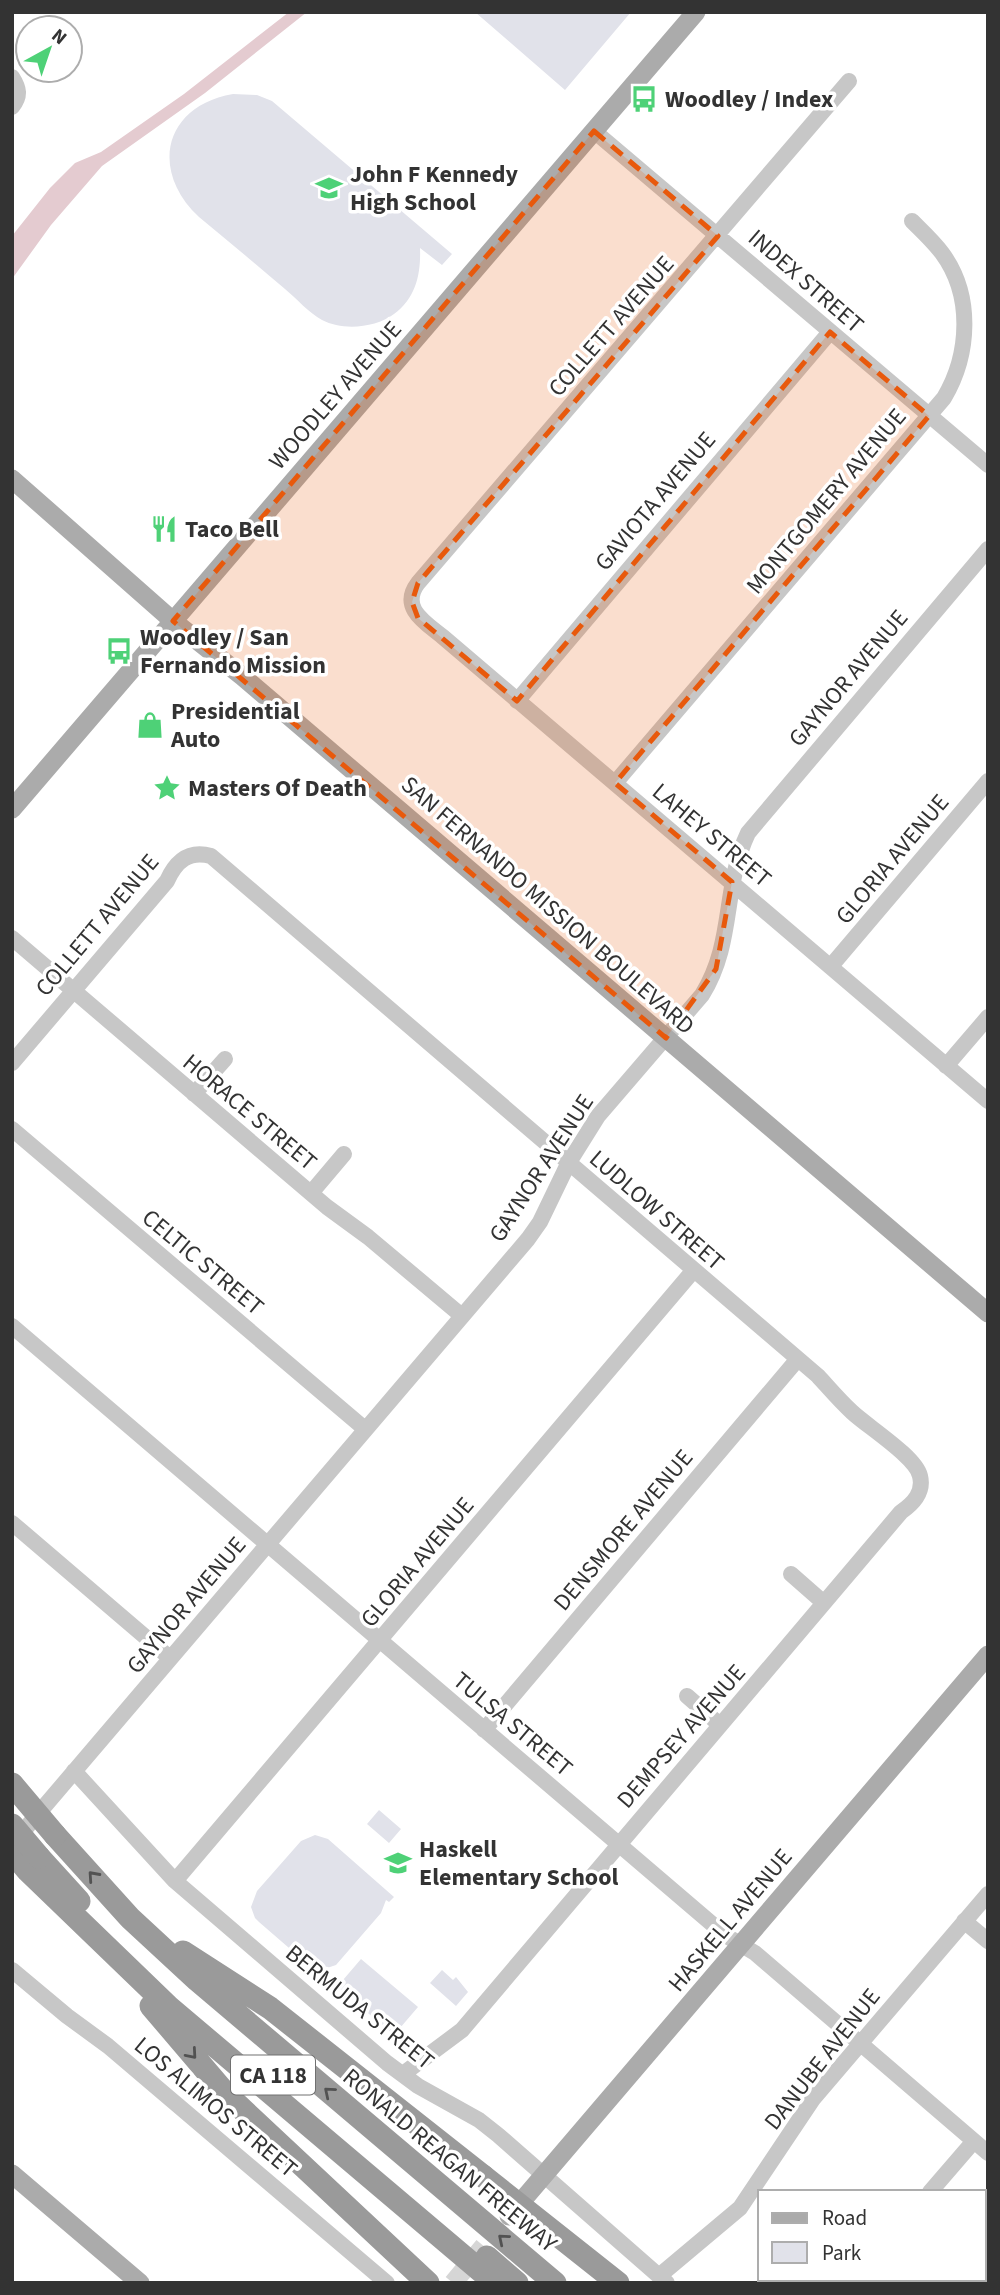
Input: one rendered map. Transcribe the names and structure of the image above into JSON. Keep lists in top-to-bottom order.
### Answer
{
  "streets": {
    "highway": ["CA 118", "RONALD REAGAN FREEWAY"],
    "main road": ["WOODLEY AVENUE", "SAN FERNANDO MISSION BOULEVARD", "HASKELL AVENUE"],
    "street": [
      "INDEX STREET",
      "COLLETT AVENUE",
      "GAVIOTA AVENUE",
      "MONTGOMERY AVENUE",
      "GAYNOR AVENUE",
      "LAHEY STREET",
      "GLORIA AVENUE",
      "HORACE STREET",
      "LUDLOW STREET",
      "CELTIC STREET",
      "DENSMORE AVENUE",
      "TULSA STREET",
      "DEMPSEY AVENUE",
      "BERMUDA STREET",
      "DANUBE AVENUE",
      "LOS ALIMOS STREET"
    ]
  },
  "crossings": [
    ["INDEX STREET", "COLLETT AVENUE"],
    ["INDEX STREET", "WOODLEY AVENUE"],
    ["INDEX STREET", "GAVIOTA AVENUE"],
    ["INDEX STREET", "MONTGOMERY AVENUE"],
    ["COLLETT AVENUE", "LAHEY STREET"],
    ["COLLETT AVENUE", "HORACE STREET"],
    ["COLLETT AVENUE", "LUDLOW STREET"],
    ["WOODLEY AVENUE", "SAN FERNANDO MISSION BOULEVARD"],
    ["GAVIOTA AVENUE", "LAHEY STREET"],
    ["MONTGOMERY AVENUE", "LAHEY STREET"],
    ["GAYNOR AVENUE", "LAHEY STREET"],
    ["GAYNOR AVENUE", "SAN FERNANDO MISSION BOULEVARD"],
    ["GAYNOR AVENUE", "HORACE STREET"],
    ["GAYNOR AVENUE", "LUDLOW STREET"],
    ["GAYNOR AVENUE", "CELTIC STREET"],
    ["GAYNOR AVENUE", "TULSA STREET"],
    ["GAYNOR AVENUE", "BERMUDA STREET"],
    ["LAHEY STREET", "GLORIA AVENUE"],
    ["GLORIA AVENUE", "LUDLOW STREET"],
    ["GLORIA AVENUE", "TULSA STREET"],
    ["GLORIA AVENUE", "BERMUDA STREET"],
    ["LUDLOW STREET", "DENSMORE AVENUE"],
    ["LUDLOW STREET", "DEMPSEY AVENUE"],
    ["DENSMORE AVENUE", "TULSA STREET"],
    ["TULSA STREET", "DEMPSEY AVENUE"],
    ["TULSA STREET", "HASKELL AVENUE"],
    ["TULSA STREET", "DANUBE AVENUE"],
    ["DEMPSEY AVENUE", "BERMUDA STREET"],
    ["HASKELL AVENUE", "BERMUDA STREET"],
    ["BERMUDA STREET", "DANUBE AVENUE"]
  ],
  "places": {
    "bus stop": ["Woodley / Index", "Woodley / San Fernando Mission"],
    "school or university": ["John F Kennedy High School", "Haskell Elementary School"],
    "restaurant": ["Taco Bell"],
    "shop": ["Presidential Auto"],
    "place": ["Masters Of Death"]
  },
  "legend": ["Road", "Park"],
  "north": "top right"
}
